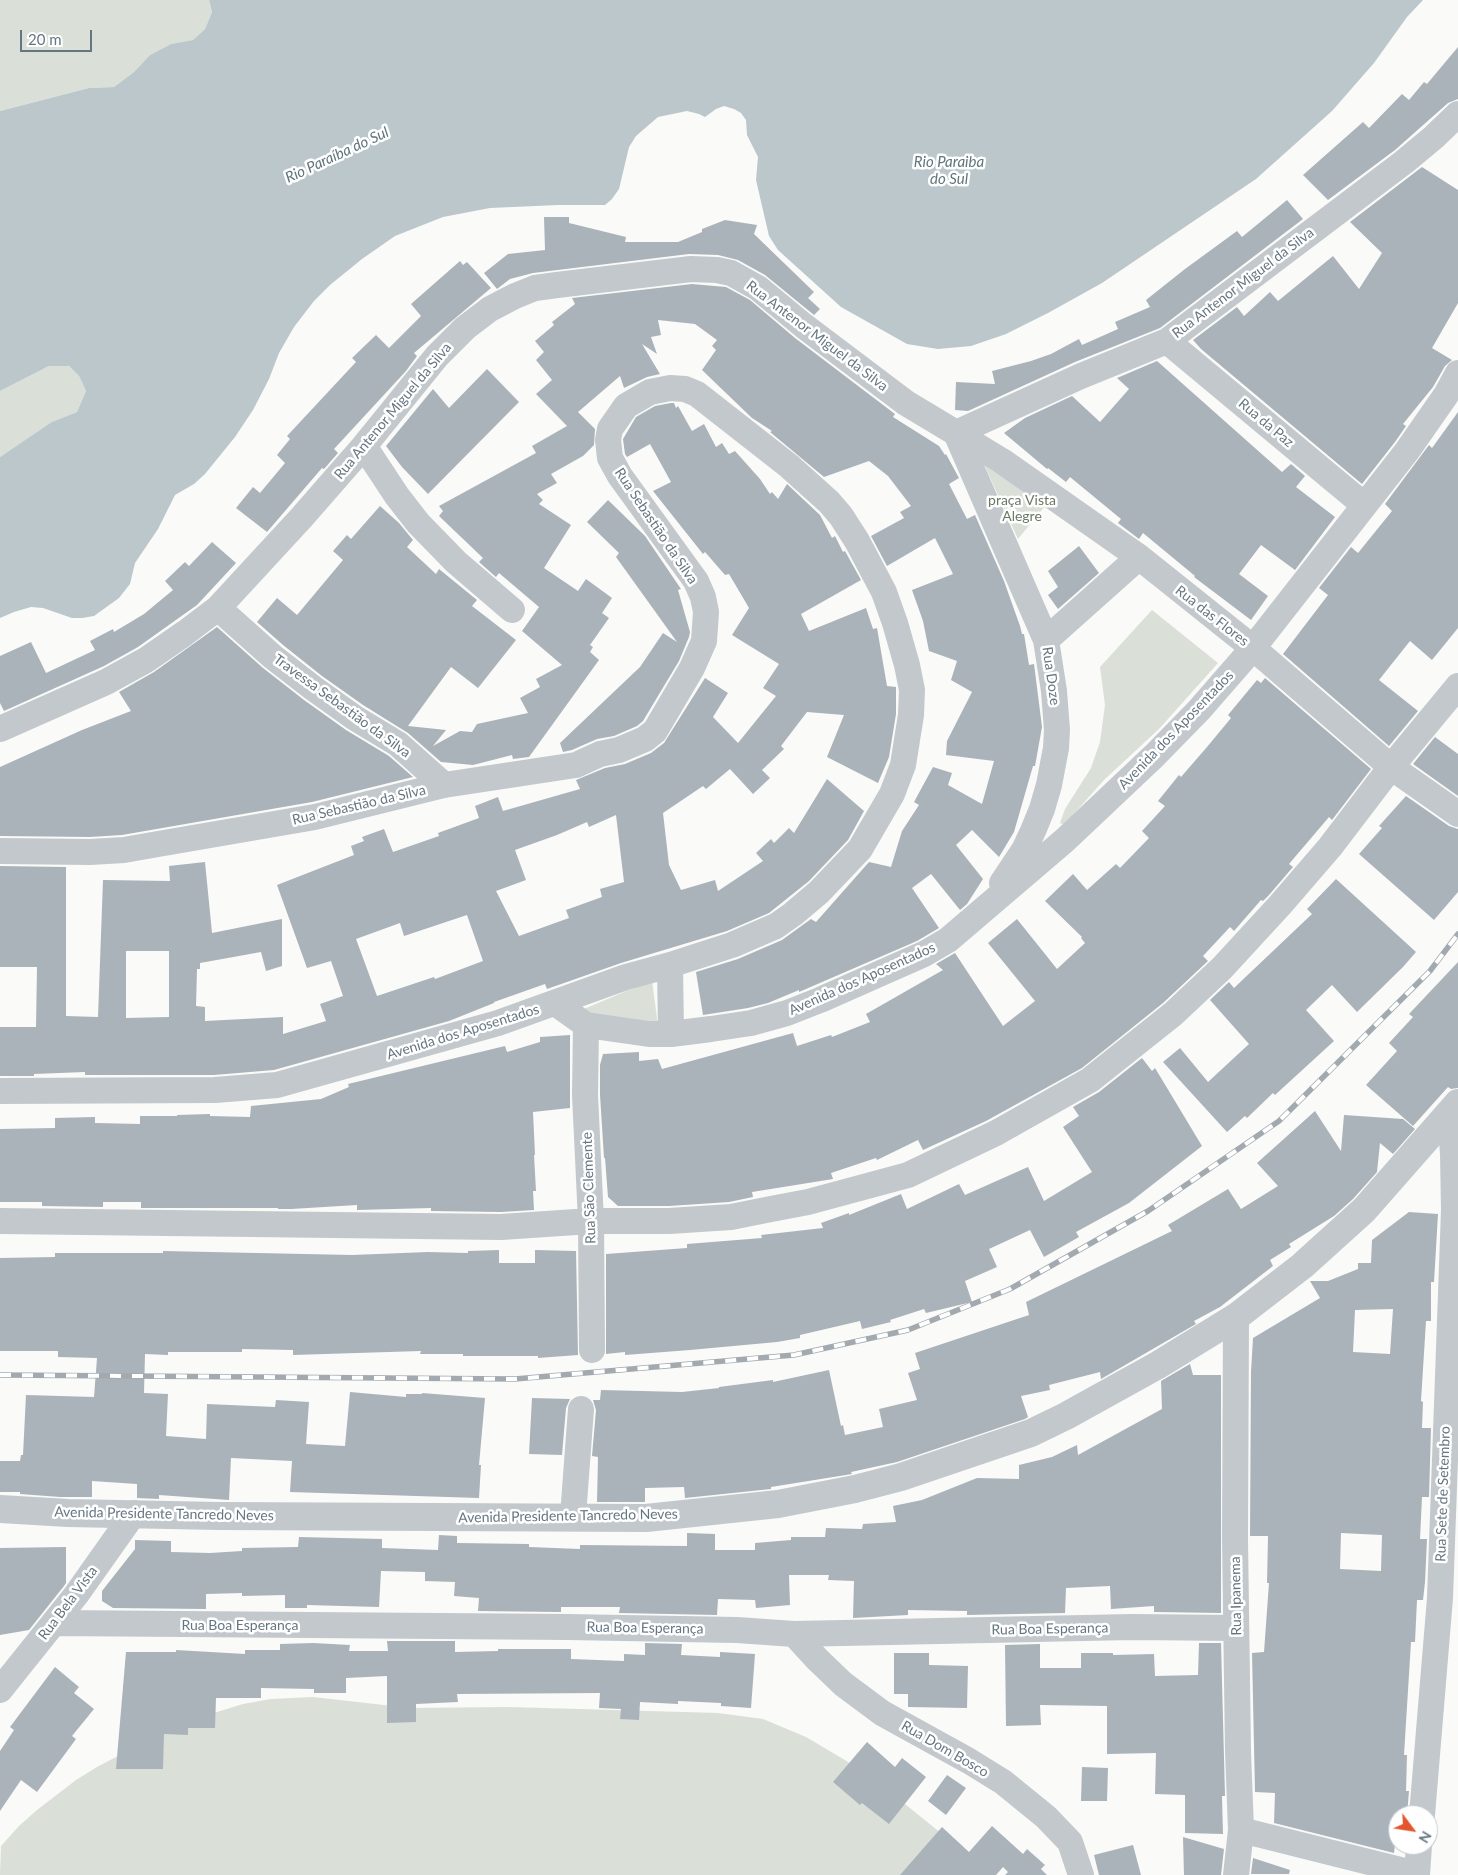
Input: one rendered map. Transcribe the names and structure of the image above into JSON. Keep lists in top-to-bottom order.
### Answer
{
  "streets": {
    "street": [
      "Rua Antenor Miguel da Silva",
      "Rua da Paz",
      "Rua Sebastião da Silva",
      "Rua das Flores",
      "Rua Doze",
      "Travessa Sebastião da Silva",
      "Avenida dos Aposentados",
      "Rua São Clemente",
      "Rua Sete de Setembro",
      "Avenida Presidente Tancredo Neves",
      "Rua Ipanema",
      "Rua Bela Vista",
      "Rua Boa Esperança",
      "Rua Dom Bosco"
    ]
  },
  "crossings": [
    ["Rua Antenor Miguel da Silva", "Rua da Paz"],
    ["Rua Antenor Miguel da Silva", "Rua das Flores"],
    ["Rua Antenor Miguel da Silva", "Rua Doze"],
    ["Rua Antenor Miguel da Silva", "Travessa Sebastião da Silva"],
    ["Rua da Paz", "Avenida dos Aposentados"],
    ["Rua Sebastião da Silva", "Travessa Sebastião da Silva"],
    ["Rua Sebastião da Silva", "Avenida dos Aposentados"],
    ["Rua das Flores", "Rua Doze"],
    ["Rua das Flores", "Avenida dos Aposentados"],
    ["Rua Doze", "Avenida dos Aposentados"],
    ["Avenida dos Aposentados", "Rua São Clemente"],
    ["Rua Sete de Setembro", "Avenida Presidente Tancredo Neves"],
    ["Avenida Presidente Tancredo Neves", "Rua Ipanema"],
    ["Avenida Presidente Tancredo Neves", "Rua Bela Vista"],
    ["Rua Ipanema", "Rua Boa Esperança"],
    ["Rua Bela Vista", "Rua Boa Esperança"],
    ["Rua Boa Esperança", "Rua Dom Bosco"]
  ],
  "water": ["Rio Paraíba do Sul", "Rio Paraiba do Sul"],
  "parks": ["praça Vista Alegre"],
  "scale_bar": "20 m",
  "north": "bottom right"
}
